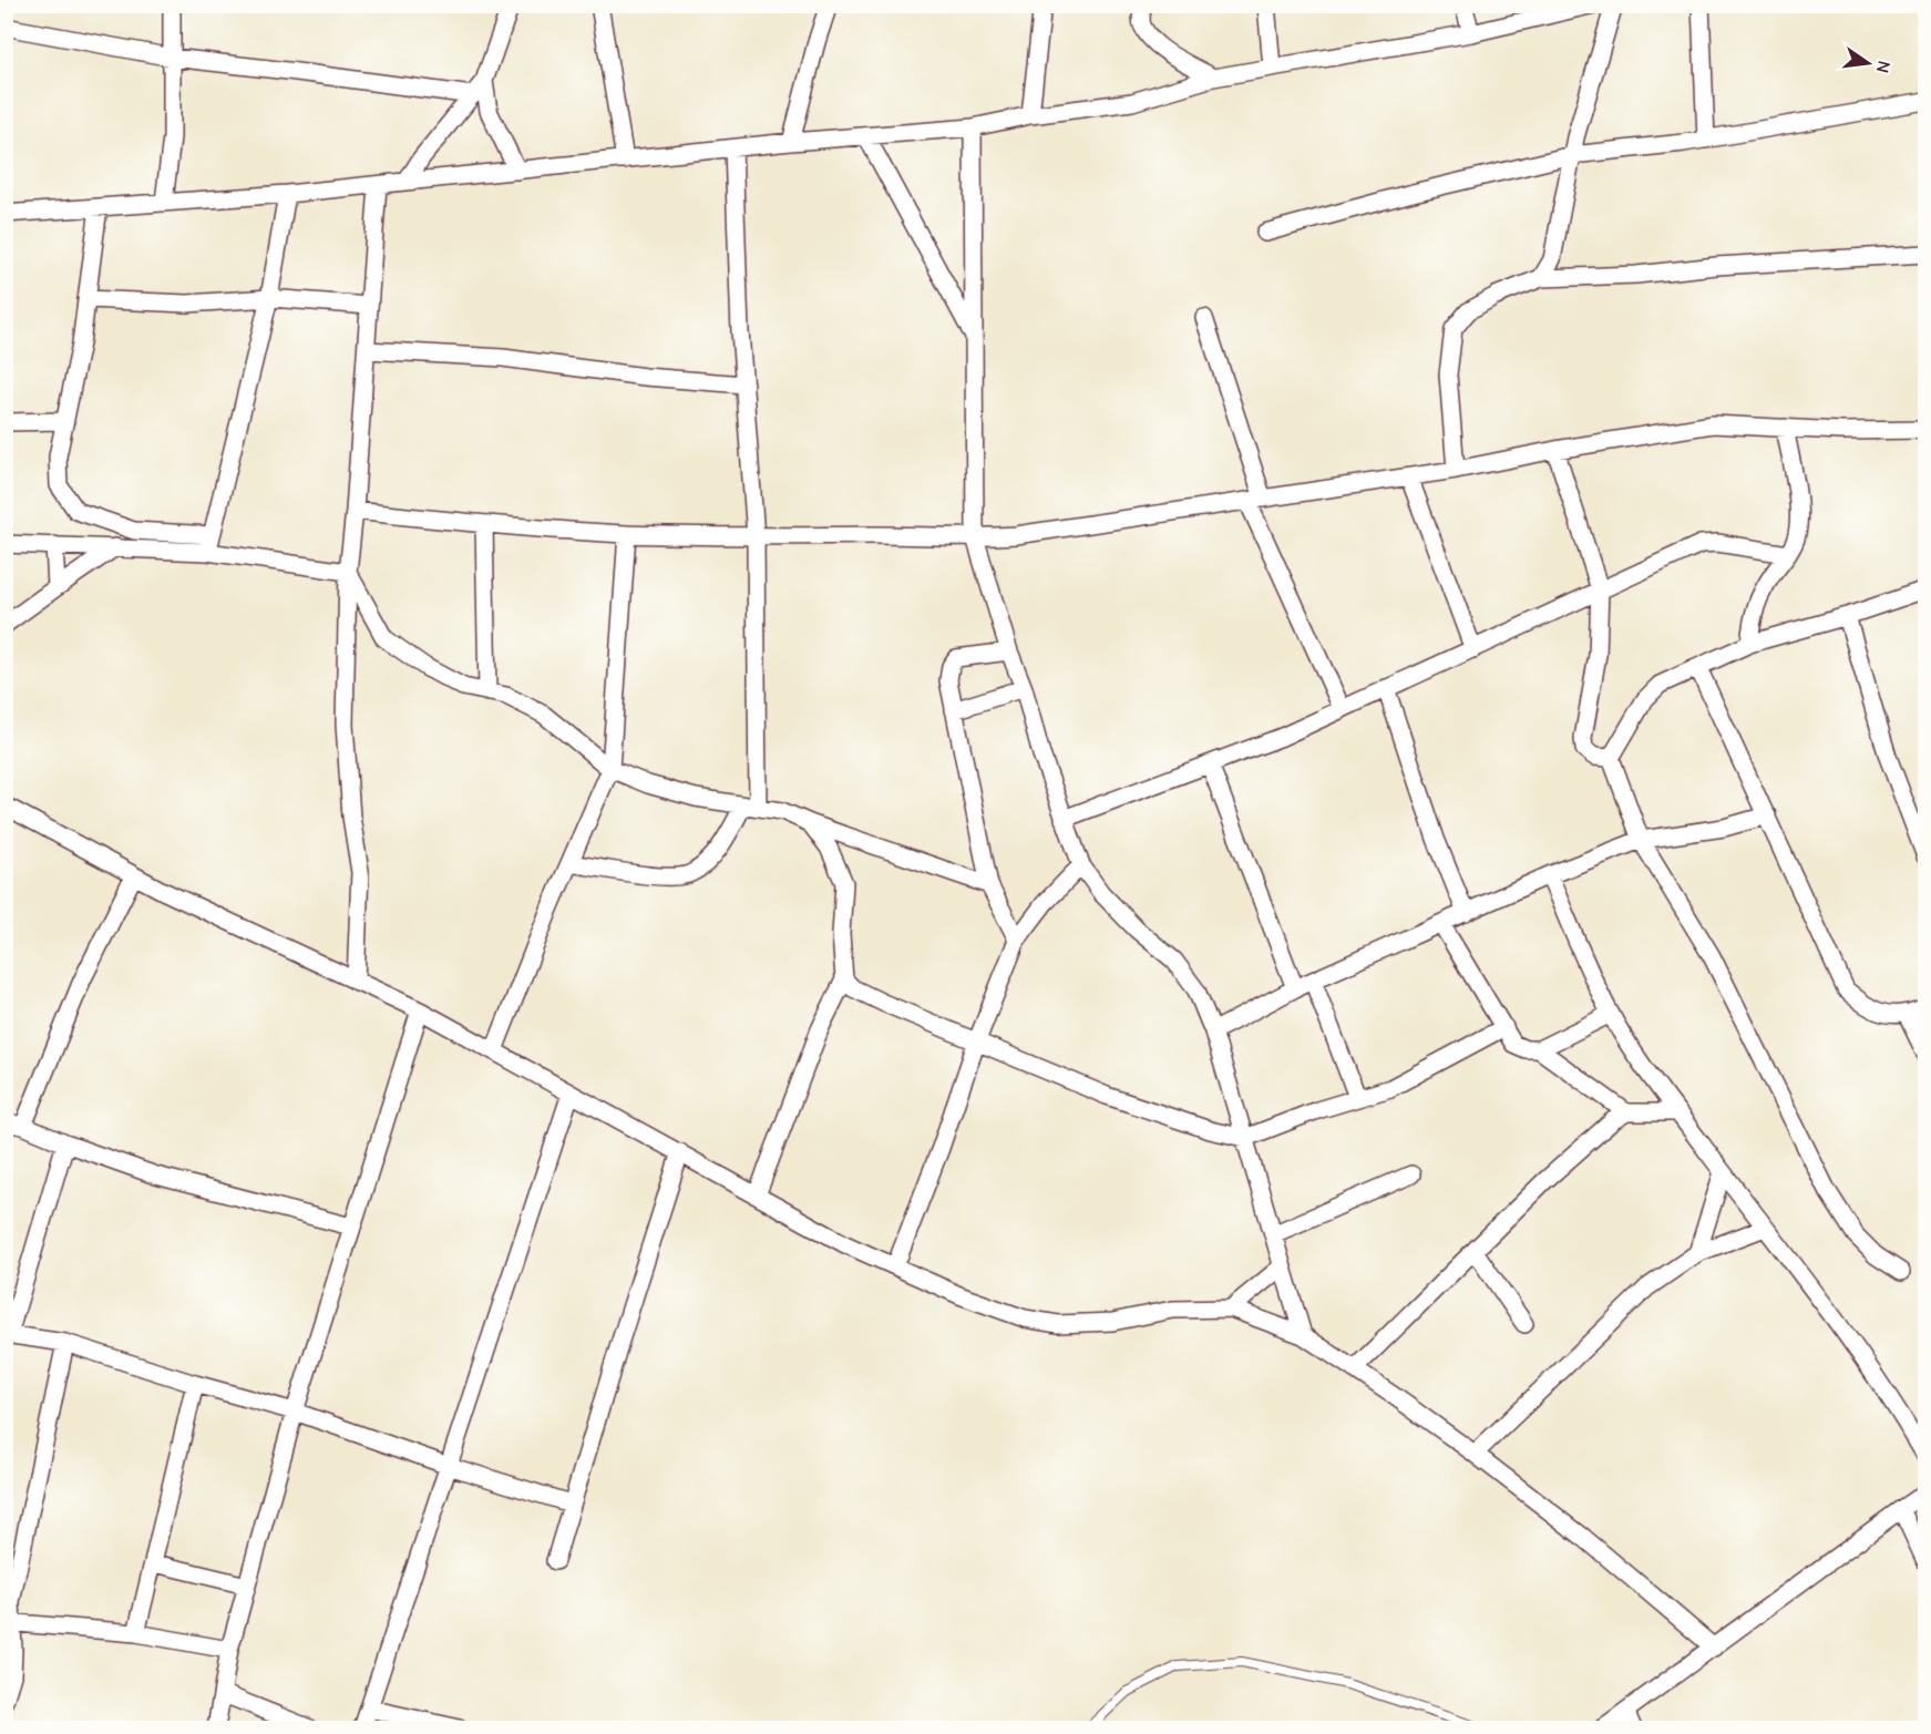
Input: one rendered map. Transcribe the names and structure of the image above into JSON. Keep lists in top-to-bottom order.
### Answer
{
  "north": "right"
}
